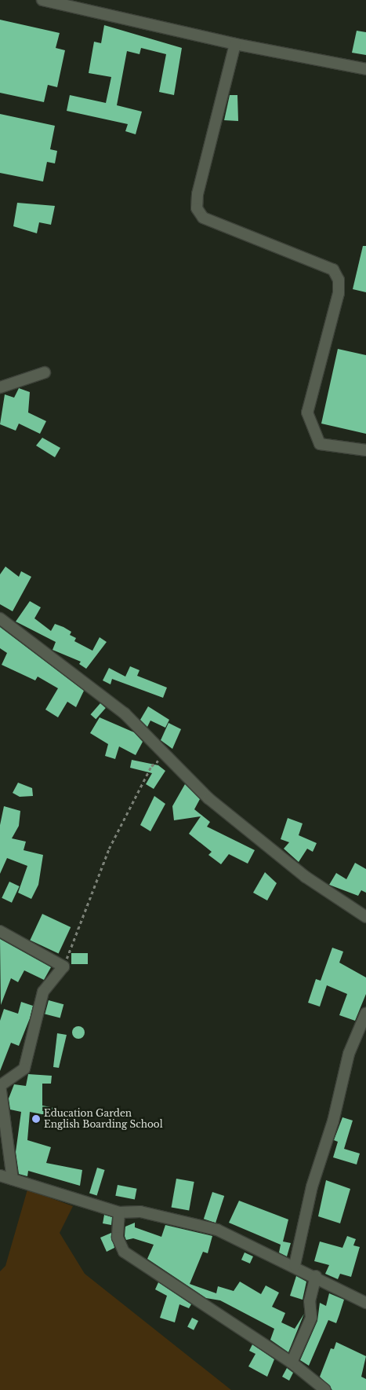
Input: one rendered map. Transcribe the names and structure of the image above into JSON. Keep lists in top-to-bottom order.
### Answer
{
  "places": ["Education Garden English Boarding School"]
}
